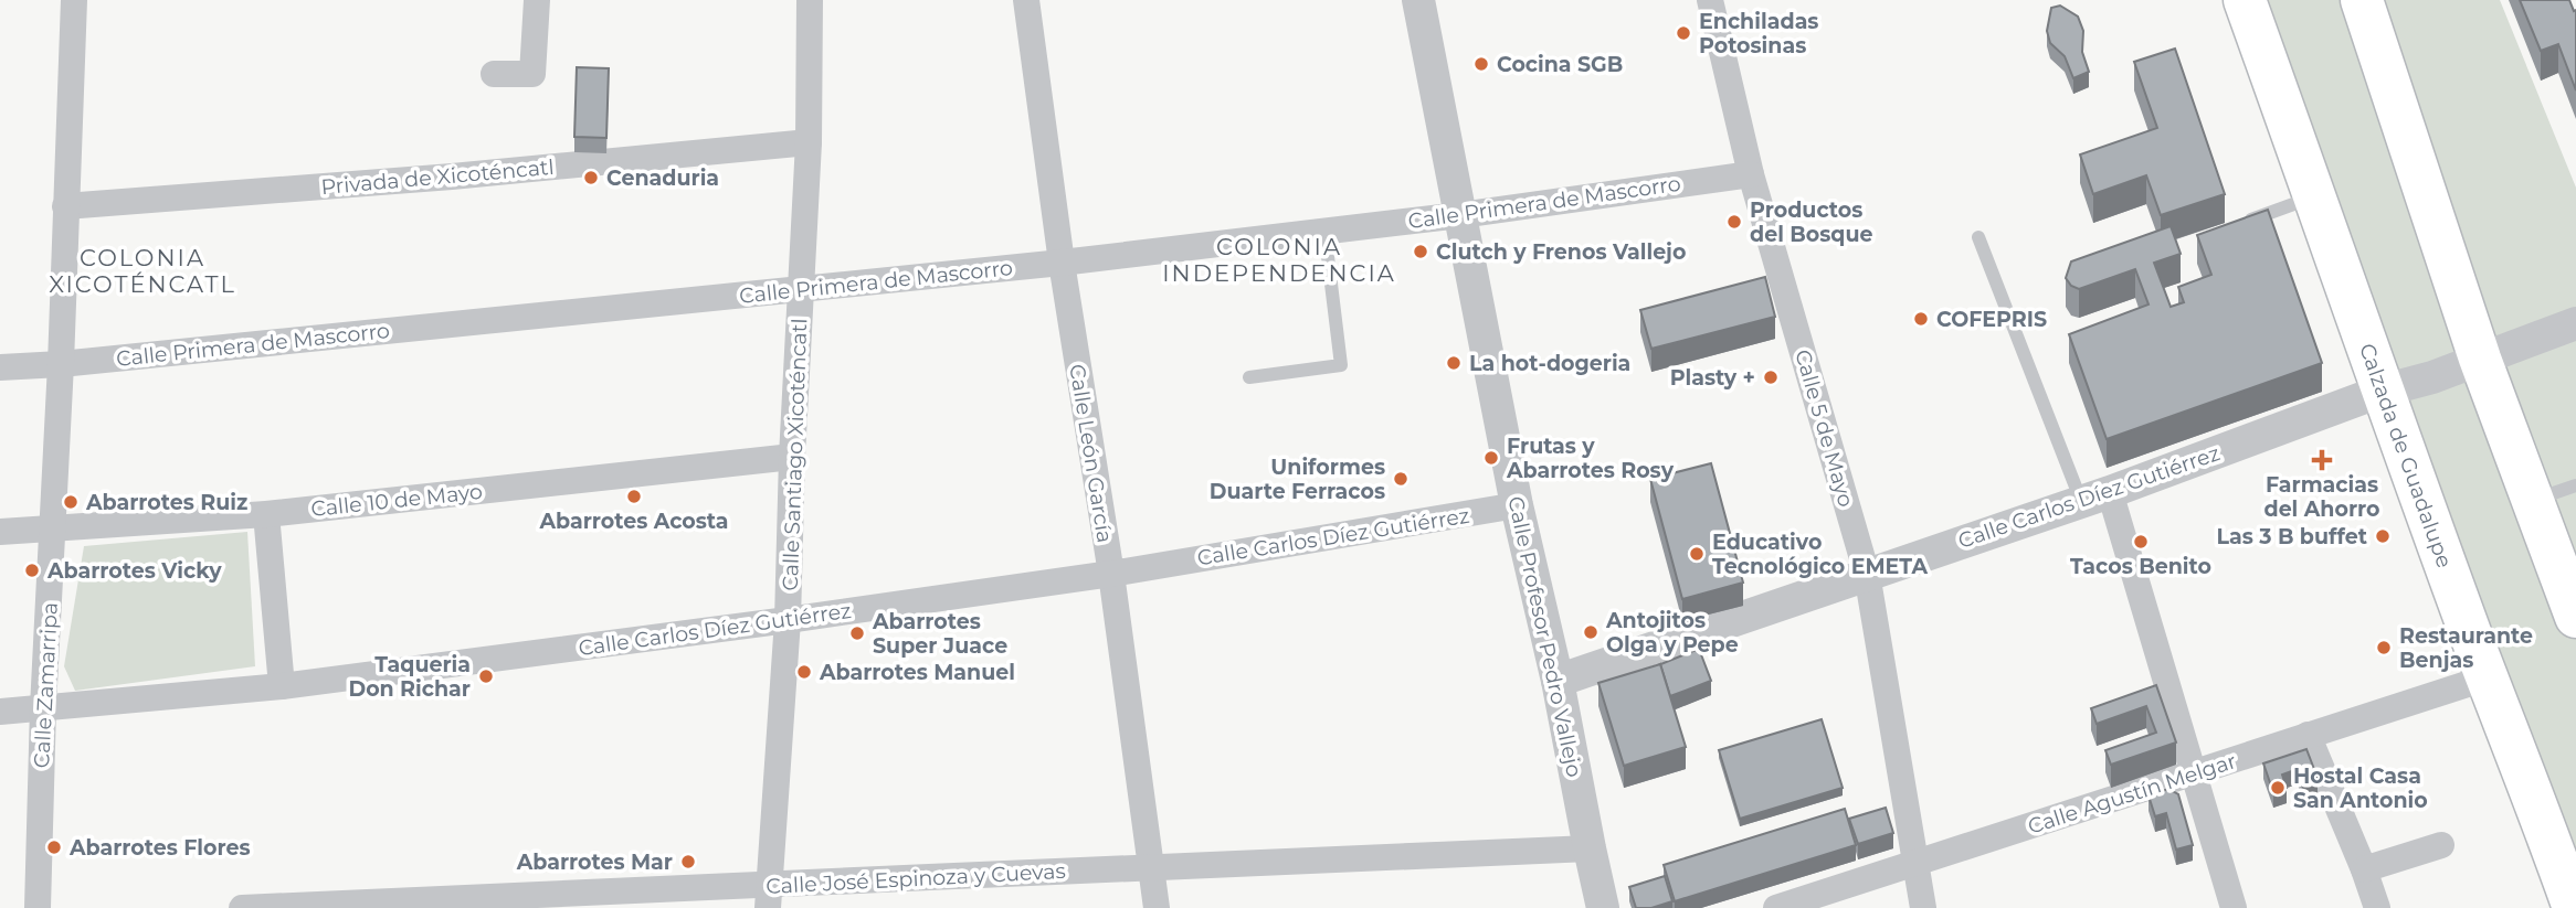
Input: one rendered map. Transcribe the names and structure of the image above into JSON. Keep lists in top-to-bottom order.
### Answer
{
  "streets": {
    "main road": ["Calzada de Guadalupe"],
    "street": [
      "Privada de Xicoténcatl",
      "Calle Primera de Mascorro",
      "Calle 5 de Mayo",
      "Calle León García",
      "Calle Santiago Xicoténcatl",
      "Calle Carlos Díez Gutiérrez",
      "Calle 10 de Mayo",
      "Calle Profesor Pedro Vallejo",
      "Calle Zamarripa",
      "Calle Agustín Melgar",
      "Calle José Espinoza y Cuevas"
    ]
  },
  "crossings": [
    ["Privada de Xicoténcatl", "Calle Santiago Xicoténcatl"],
    ["Privada de Xicoténcatl", "Calle Zamarripa"],
    ["Calle Primera de Mascorro", "Calle 5 de Mayo"],
    ["Calle Primera de Mascorro", "Calle León García"],
    ["Calle Primera de Mascorro", "Calle Santiago Xicoténcatl"],
    ["Calle Primera de Mascorro", "Calle Profesor Pedro Vallejo"],
    ["Calle Primera de Mascorro", "Calle Zamarripa"],
    ["Calle 5 de Mayo", "Calle Carlos Díez Gutiérrez"],
    ["Calle 5 de Mayo", "Calle Agustín Melgar"],
    ["Calle León García", "Calle Carlos Díez Gutiérrez"],
    ["Calle León García", "Calle José Espinoza y Cuevas"],
    ["Calle Santiago Xicoténcatl", "Calle Carlos Díez Gutiérrez"],
    ["Calle Santiago Xicoténcatl", "Calle 10 de Mayo"],
    ["Calle Santiago Xicoténcatl", "Calle José Espinoza y Cuevas"],
    ["Calzada de Guadalupe", "Calle Carlos Díez Gutiérrez"],
    ["Calzada de Guadalupe", "Calle Agustín Melgar"],
    ["Calle Carlos Díez Gutiérrez", "Calle Profesor Pedro Vallejo"],
    ["Calle Carlos Díez Gutiérrez", "Calle Zamarripa"],
    ["Calle 10 de Mayo", "Calle Zamarripa"],
    ["Calle Profesor Pedro Vallejo", "Calle José Espinoza y Cuevas"]
  ],
  "districts": ["COLONIA INDEPENDENCIA", "COLONIA XICOTÉNCATL"],
  "places": {
    "other": [
      "Enchiladas Potosinas",
      "Cocina SGB",
      "Cenaduria",
      "Productos del Bosque",
      "Clutch y Frenos Vallejo",
      "COFEPRIS",
      "La hot-dogeria",
      "Plasty +",
      "Frutas y Abarrotes Rosy",
      "Uniformes Duarte Ferracos",
      "Abarrotes Acosta",
      "Abarrotes Ruiz",
      "Las 3 B buffet",
      "Tacos Benito",
      "Educativo Tecnológico EMETA",
      "Abarrotes Vicky",
      "Antojitos Olga y Pepe",
      "Abarrotes Super Juace",
      "Restaurante Benjas",
      "Abarrotes Manuel",
      "Taqueria Don Richar",
      "Hostal Casa San Antonio",
      "Abarrotes Flores",
      "Abarrotes Mar"
    ],
    "health": ["Farmacias del Ahorro"]
  }
}
